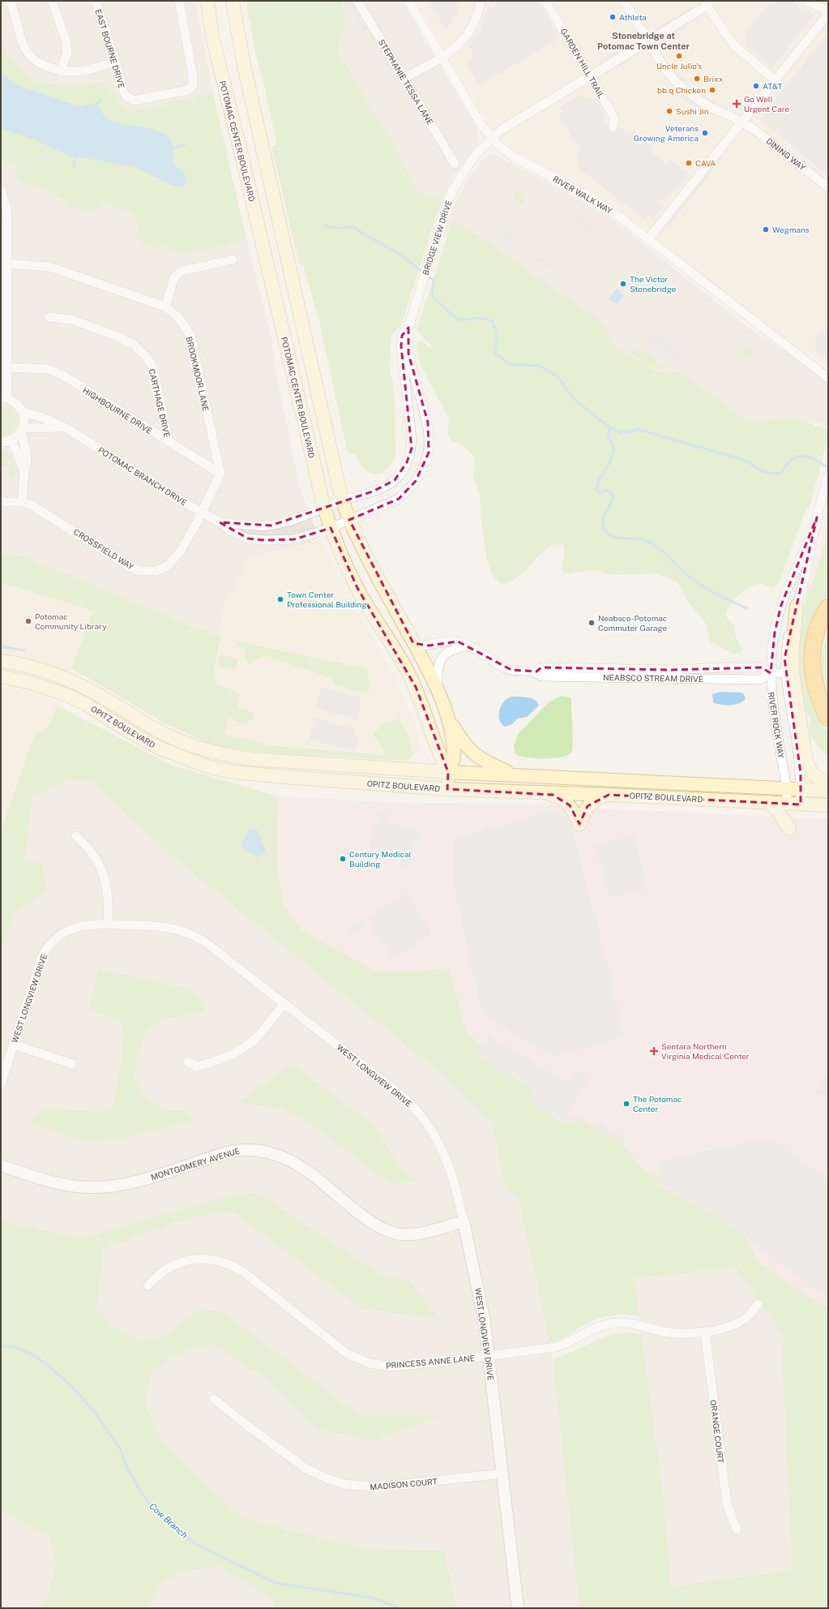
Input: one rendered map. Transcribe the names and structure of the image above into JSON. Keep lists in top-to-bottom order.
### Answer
{
  "streets": {
    "main road": ["POTOMAC CENTER BOULEVARD", "OPITZ BOULEVARD"],
    "street": [
      "EAST BOURNE DRIVE",
      "GARDEN HILL TRAIL",
      "STEPHANIE TESSA LANE",
      "DINING WAY",
      "RIVER WALK WAY",
      "BRIDGE VIEW DRIVE",
      "BROOKMOOR LANE",
      "CARTHAGE DRIVE",
      "HIGHBOURNE DRIVE",
      "POTOMAC BRANCH DRIVE",
      "CROSSFIELD WAY",
      "NEABSCO STREAM DRIVE",
      "RIVER ROCK WAY",
      "WEST LONGVIEW DRIVE",
      "MONTGOMERY AVENUE",
      "PRINCESS ANNE LANE",
      "ORANGE COURT",
      "MADISON COURT"
    ]
  },
  "crossings": [
    ["GARDEN HILL TRAIL", "BRIDGE VIEW DRIVE"],
    ["POTOMAC CENTER BOULEVARD", "BRIDGE VIEW DRIVE"],
    ["POTOMAC CENTER BOULEVARD", "POTOMAC BRANCH DRIVE"],
    ["POTOMAC CENTER BOULEVARD", "OPITZ BOULEVARD"],
    ["DINING WAY", "BRIDGE VIEW DRIVE"],
    ["RIVER WALK WAY", "BRIDGE VIEW DRIVE"],
    ["BRIDGE VIEW DRIVE", "POTOMAC BRANCH DRIVE"],
    ["BROOKMOOR LANE", "HIGHBOURNE DRIVE"],
    ["CARTHAGE DRIVE", "HIGHBOURNE DRIVE"],
    ["POTOMAC BRANCH DRIVE", "CROSSFIELD WAY"],
    ["NEABSCO STREAM DRIVE", "RIVER ROCK WAY"],
    ["RIVER ROCK WAY", "OPITZ BOULEVARD"],
    ["WEST LONGVIEW DRIVE", "MONTGOMERY AVENUE"],
    ["WEST LONGVIEW DRIVE", "PRINCESS ANNE LANE"],
    ["WEST LONGVIEW DRIVE", "MADISON COURT"],
    ["PRINCESS ANNE LANE", "ORANGE COURT"]
  ],
  "districts": ["Stonebridge at Potomac Town Center"],
  "water": ["Cow Branch"],
  "places": {
    "other": [
      "Athleta",
      "Uncle Julio's",
      "Brixx",
      "AT&T",
      "bb.q Chicken",
      "Sushi Jin",
      "Veterans Growing America",
      "CAVA",
      "Wegmans",
      "The Victor Stonebridge",
      "Town Center Professional Building",
      "Potomac Community Library",
      "Neabsco-Potomac Commuter Garage",
      "Century Medical Building",
      "The Potomac Center"
    ],
    "health": ["Go Well Urgent Care", "Sentara Northern Virginia Medical Center"]
  }
}
